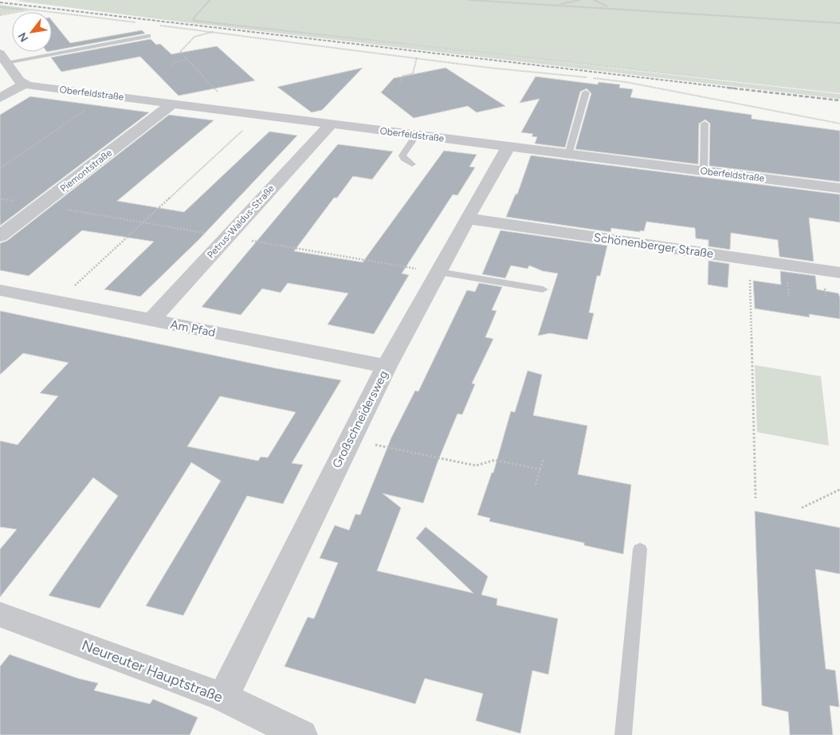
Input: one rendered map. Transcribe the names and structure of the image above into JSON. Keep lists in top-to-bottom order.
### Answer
{
  "streets": {
    "street": [
      "Oberfeldstraße",
      "Piemontstraße",
      "Petrus-Waldus-Straße",
      "Schönenberger Straße",
      "Am Pfad",
      "Großschneidersweg",
      "Neureuter Hauptstraße"
    ]
  },
  "crossings": [
    ["Oberfeldstraße", "Piemontstraße"],
    ["Oberfeldstraße", "Petrus-Waldus-Straße"],
    ["Oberfeldstraße", "Großschneidersweg"],
    ["Petrus-Waldus-Straße", "Am Pfad"],
    ["Schönenberger Straße", "Großschneidersweg"],
    ["Am Pfad", "Großschneidersweg"],
    ["Großschneidersweg", "Neureuter Hauptstraße"]
  ],
  "north": "bottom left"
}
